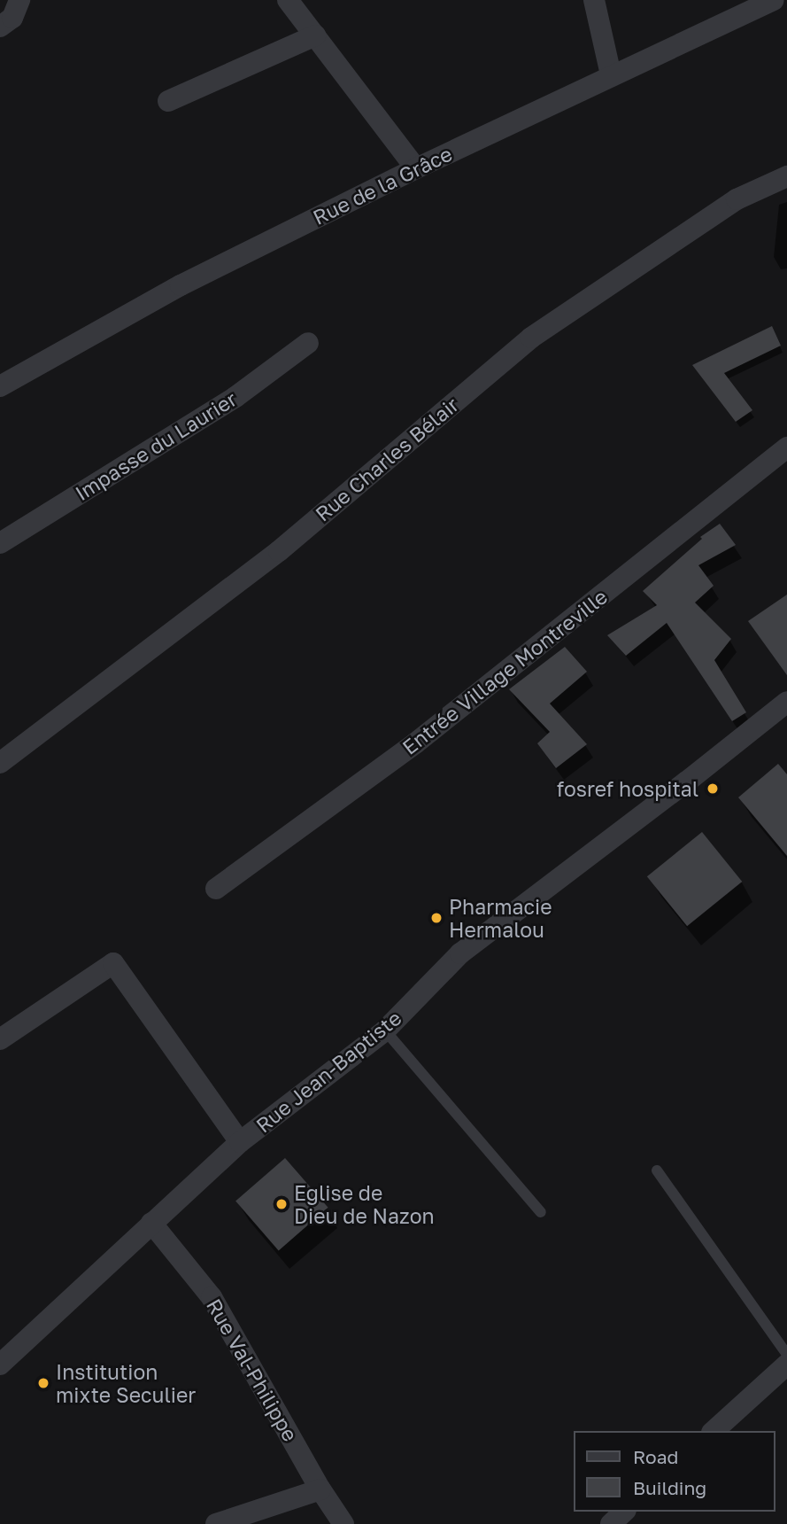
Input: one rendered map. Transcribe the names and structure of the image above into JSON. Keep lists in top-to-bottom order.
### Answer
{
  "streets": {
    "street": [
      "Rue de la Grâce",
      "Impasse du Laurier",
      "Rue Charles Bélair",
      "Entrée Village Montreville",
      "Rue Jean-Baptiste",
      "Rue Val-Philippe"
    ]
  },
  "crossings": [
    ["Rue Jean-Baptiste", "Rue Val-Philippe"]
  ],
  "places": [
    "fosref hospital",
    "Pharmacie Hermalou",
    "Eglise de Dieu de Nazon",
    "Institution mixte Seculier"
  ],
  "legend": ["Road", "Building"]
}
